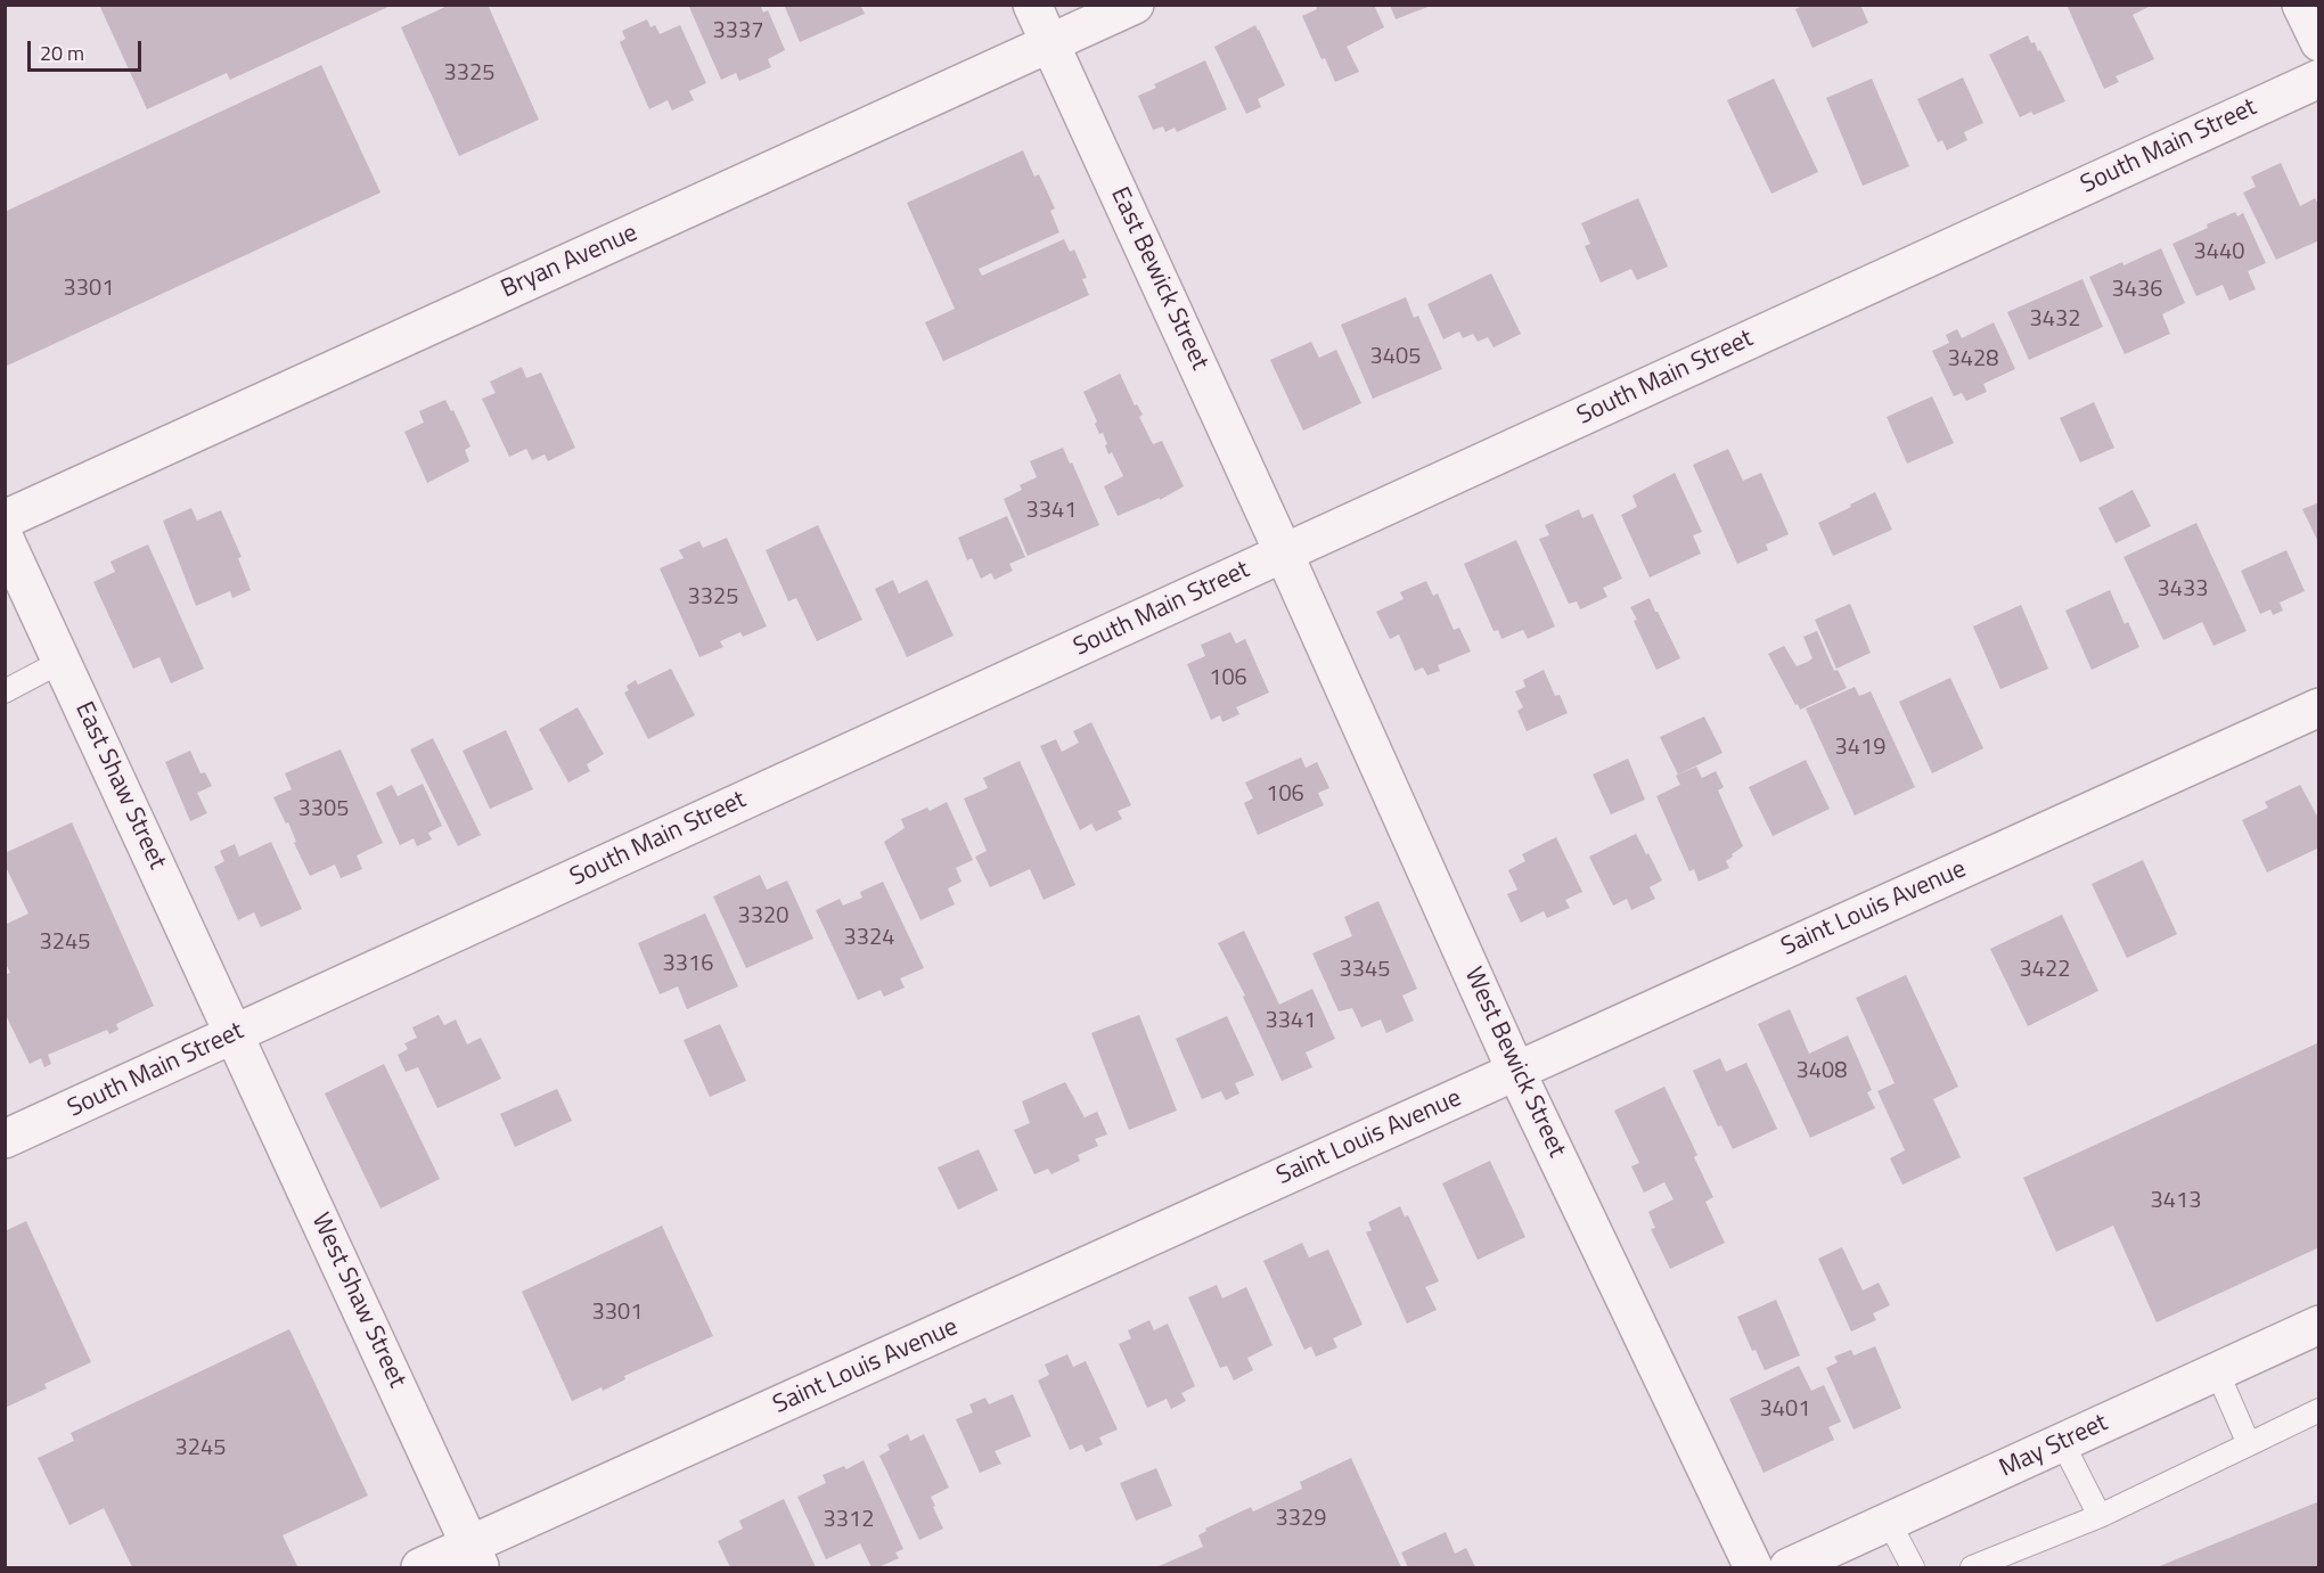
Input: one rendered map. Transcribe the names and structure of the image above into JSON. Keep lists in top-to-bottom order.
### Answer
{
  "streets": {
    "street": [
      "South Main Street",
      "Bryan Avenue",
      "East Bewick Street",
      "East Shaw Street",
      "Saint Louis Avenue",
      "West Bewick Street",
      "West Shaw Street",
      "May Street"
    ]
  },
  "crossings": [
    ["South Main Street", "East Bewick Street"],
    ["South Main Street", "East Shaw Street"],
    ["South Main Street", "West Bewick Street"],
    ["South Main Street", "West Shaw Street"],
    ["Bryan Avenue", "East Bewick Street"],
    ["East Bewick Street", "West Bewick Street"],
    ["East Shaw Street", "West Shaw Street"],
    ["Saint Louis Avenue", "West Bewick Street"],
    ["Saint Louis Avenue", "West Shaw Street"]
  ],
  "house_numbers": [
    "3337",
    "3325",
    "3440",
    "3301",
    "3436",
    "3432",
    "3405",
    "3428",
    "3341",
    "3433",
    "3325",
    "106",
    "3419",
    "106",
    "3305",
    "3320",
    "3324",
    "3245",
    "3316",
    "3345",
    "3422",
    "3341",
    "3408",
    "3413",
    "3301",
    "3401",
    "3245",
    "3329",
    "3312"
  ],
  "scale_bar": "20 m"
}
